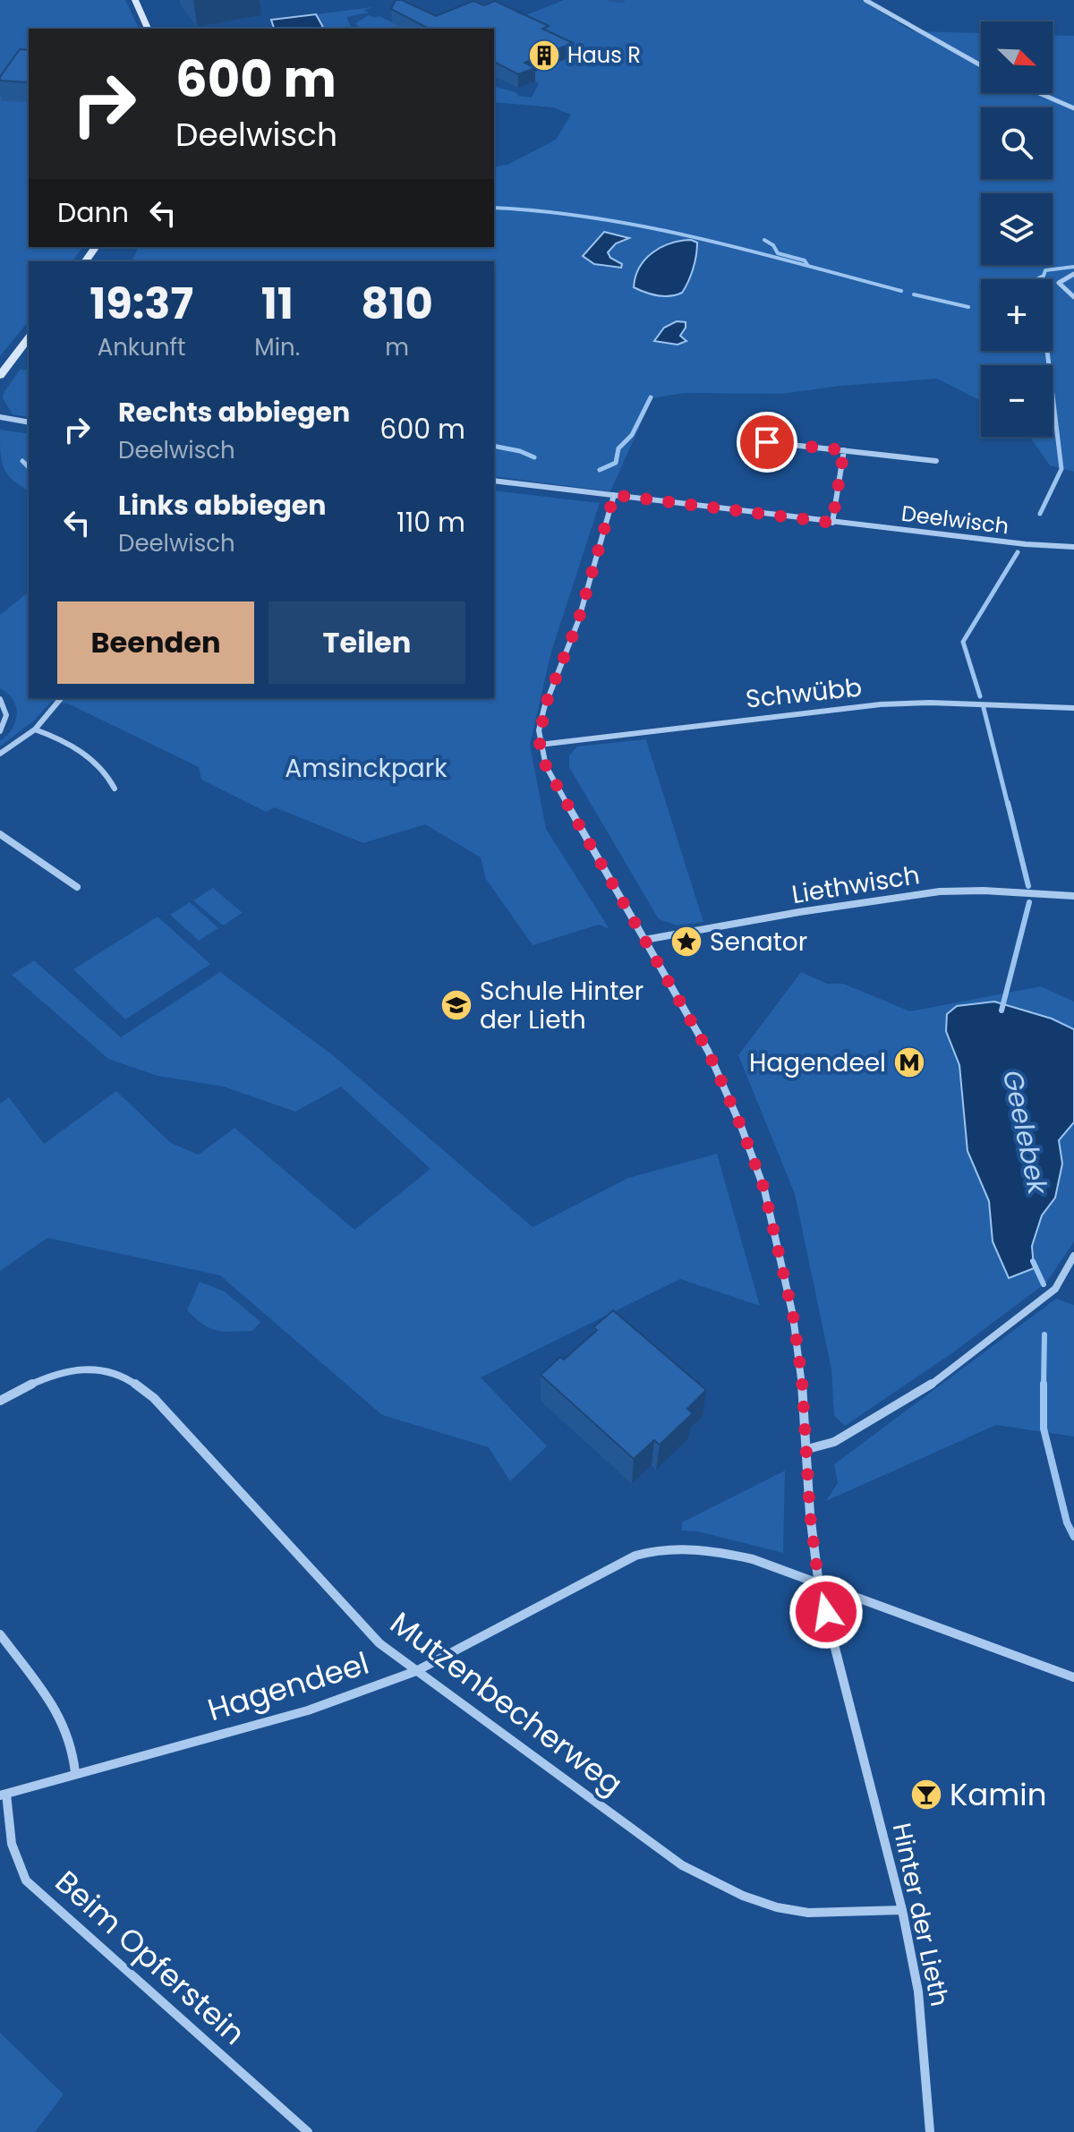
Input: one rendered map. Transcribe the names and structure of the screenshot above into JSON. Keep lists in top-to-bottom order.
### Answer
{
  "streets": {
    "street": [
      "Deelwisch",
      "Schwübb",
      "Liethwisch",
      "Hagendeel",
      "Mutzenbecherweg",
      "Hinter der Lieth",
      "Beim Opferstein"
    ]
  },
  "crossings": [
    ["Deelwisch", "Hinter der Lieth"],
    ["Schwübb", "Hinter der Lieth"],
    ["Liethwisch", "Hinter der Lieth"],
    ["Hagendeel", "Mutzenbecherweg"],
    ["Hagendeel", "Hinter der Lieth"],
    ["Hagendeel", "Beim Opferstein"],
    ["Mutzenbecherweg", "Hinter der Lieth"]
  ],
  "water": ["Geelebek"],
  "parks": ["Amsinckpark"],
  "places": {
    "building": ["Haus R"],
    "place": ["Senator"],
    "school or university": ["Schule Hinter der Lieth"],
    "metro station": ["Hagendeel"],
    "bar": ["Kamin"]
  },
  "north": "bottom right",
  "page": {
    "map_buttons": ["+", "−"],
    "turn": ["600 m", "Deelwisch"],
    "then": "Dann",
    "eta": [
      "19:37",
      "Ankunft",
      "11",
      "Min.",
      "810",
      "m"
    ],
    "list": [
      {
        "name": "Rechts abbiegen",
        "note": "Deelwisch",
        "value": "600 m"
      },
      {
        "name": "Links abbiegen",
        "note": "Deelwisch",
        "value": "110 m"
      }
    ],
    "buttons": ["Beenden", "Teilen"]
  }
}
